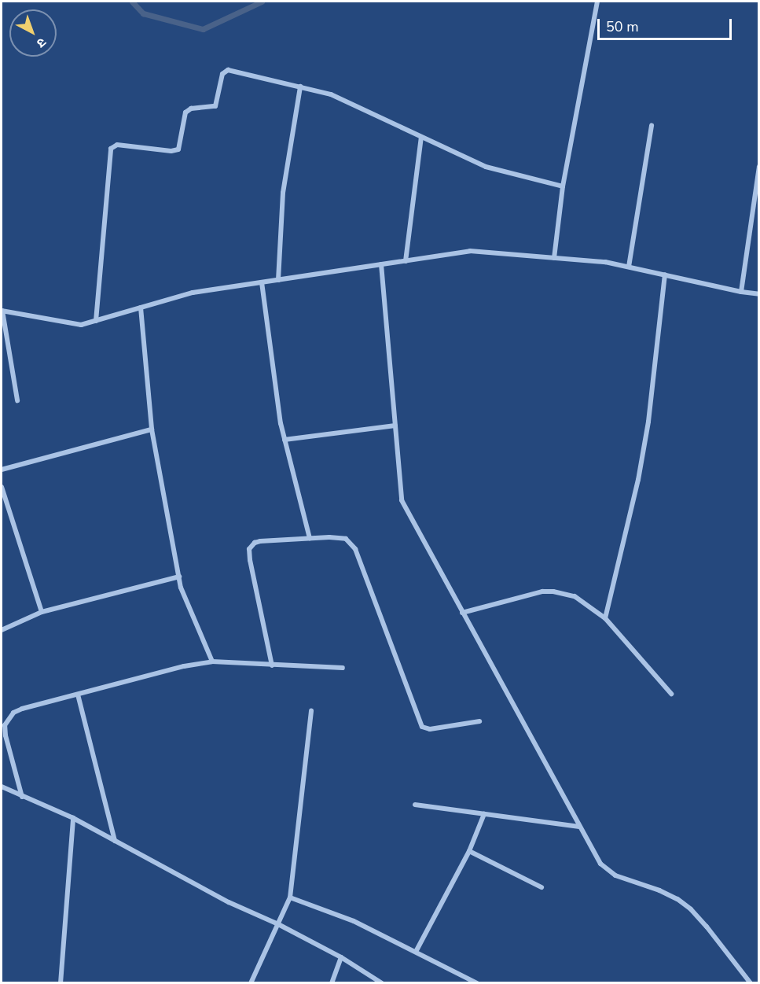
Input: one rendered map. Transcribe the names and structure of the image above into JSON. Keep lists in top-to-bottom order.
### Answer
{
  "scale_bar": "50 m",
  "north": "bottom right"
}
